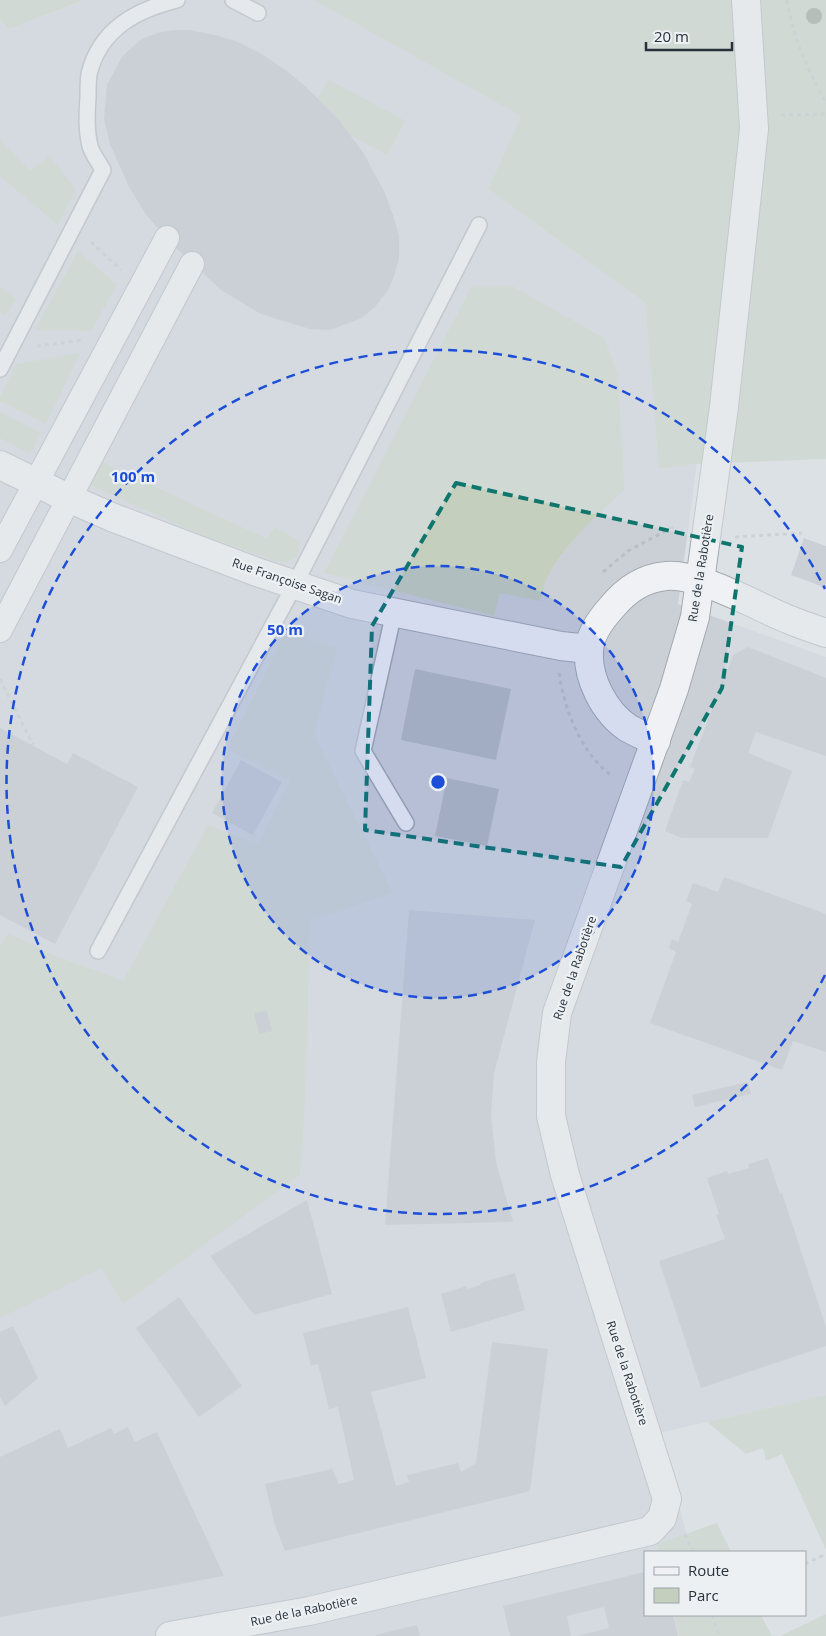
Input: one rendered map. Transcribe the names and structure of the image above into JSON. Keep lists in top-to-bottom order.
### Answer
{
  "streets": {
    "street": ["Rue de la Rabotière", "Rue Françoise Sagan"]
  },
  "legend": ["Route", "Parc"],
  "scale_bar": "20 m",
  "rings": ["100 m", "50 m"]
}
